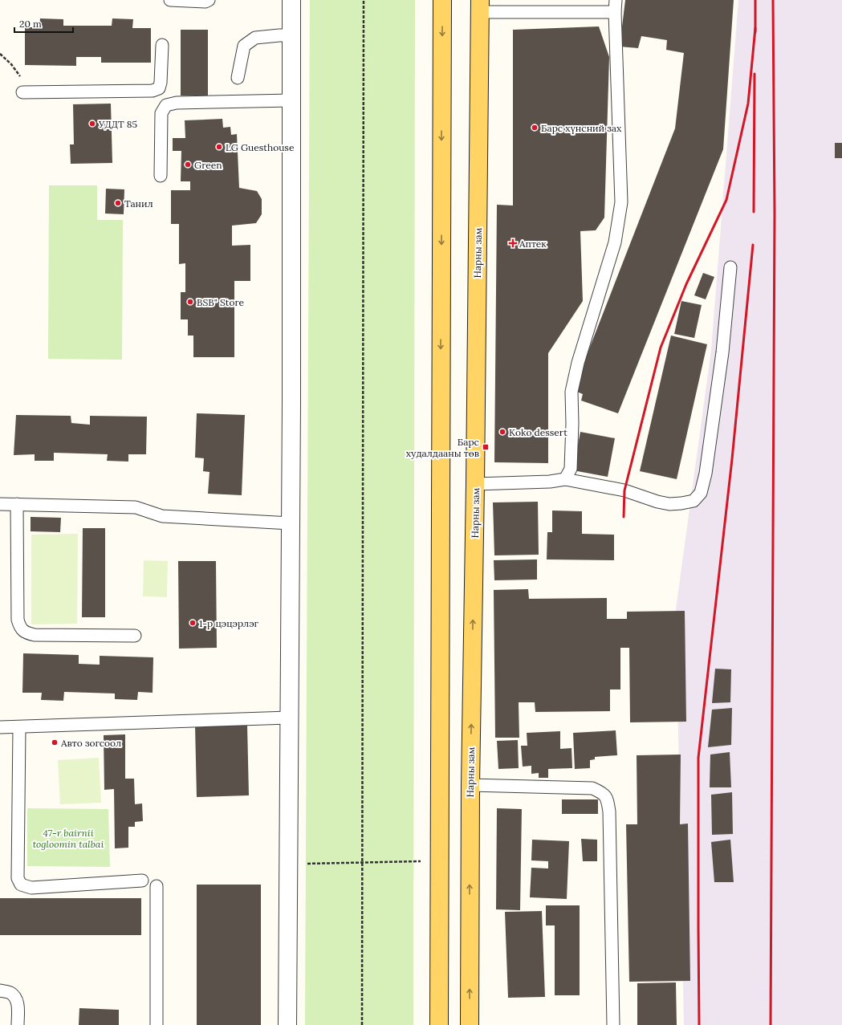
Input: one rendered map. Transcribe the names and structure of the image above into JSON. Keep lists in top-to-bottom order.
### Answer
{
  "streets": {
    "main road": ["Нарны зам"]
  },
  "parks": ["47-r bairnii togloomin talbai"],
  "places": {
    "other": [
      "УДДТ 85",
      "Барс хүнсний зах",
      "LG Guesthouse",
      "Green",
      "Танил",
      "BSB\" Store",
      "Koko dessert",
      "1-р цэцэрлэг",
      "Авто зогсоол"
    ],
    "health": ["Аптек"],
    "transit": ["Барс худалдааны төв"]
  },
  "scale_bar": "20 m"
}
